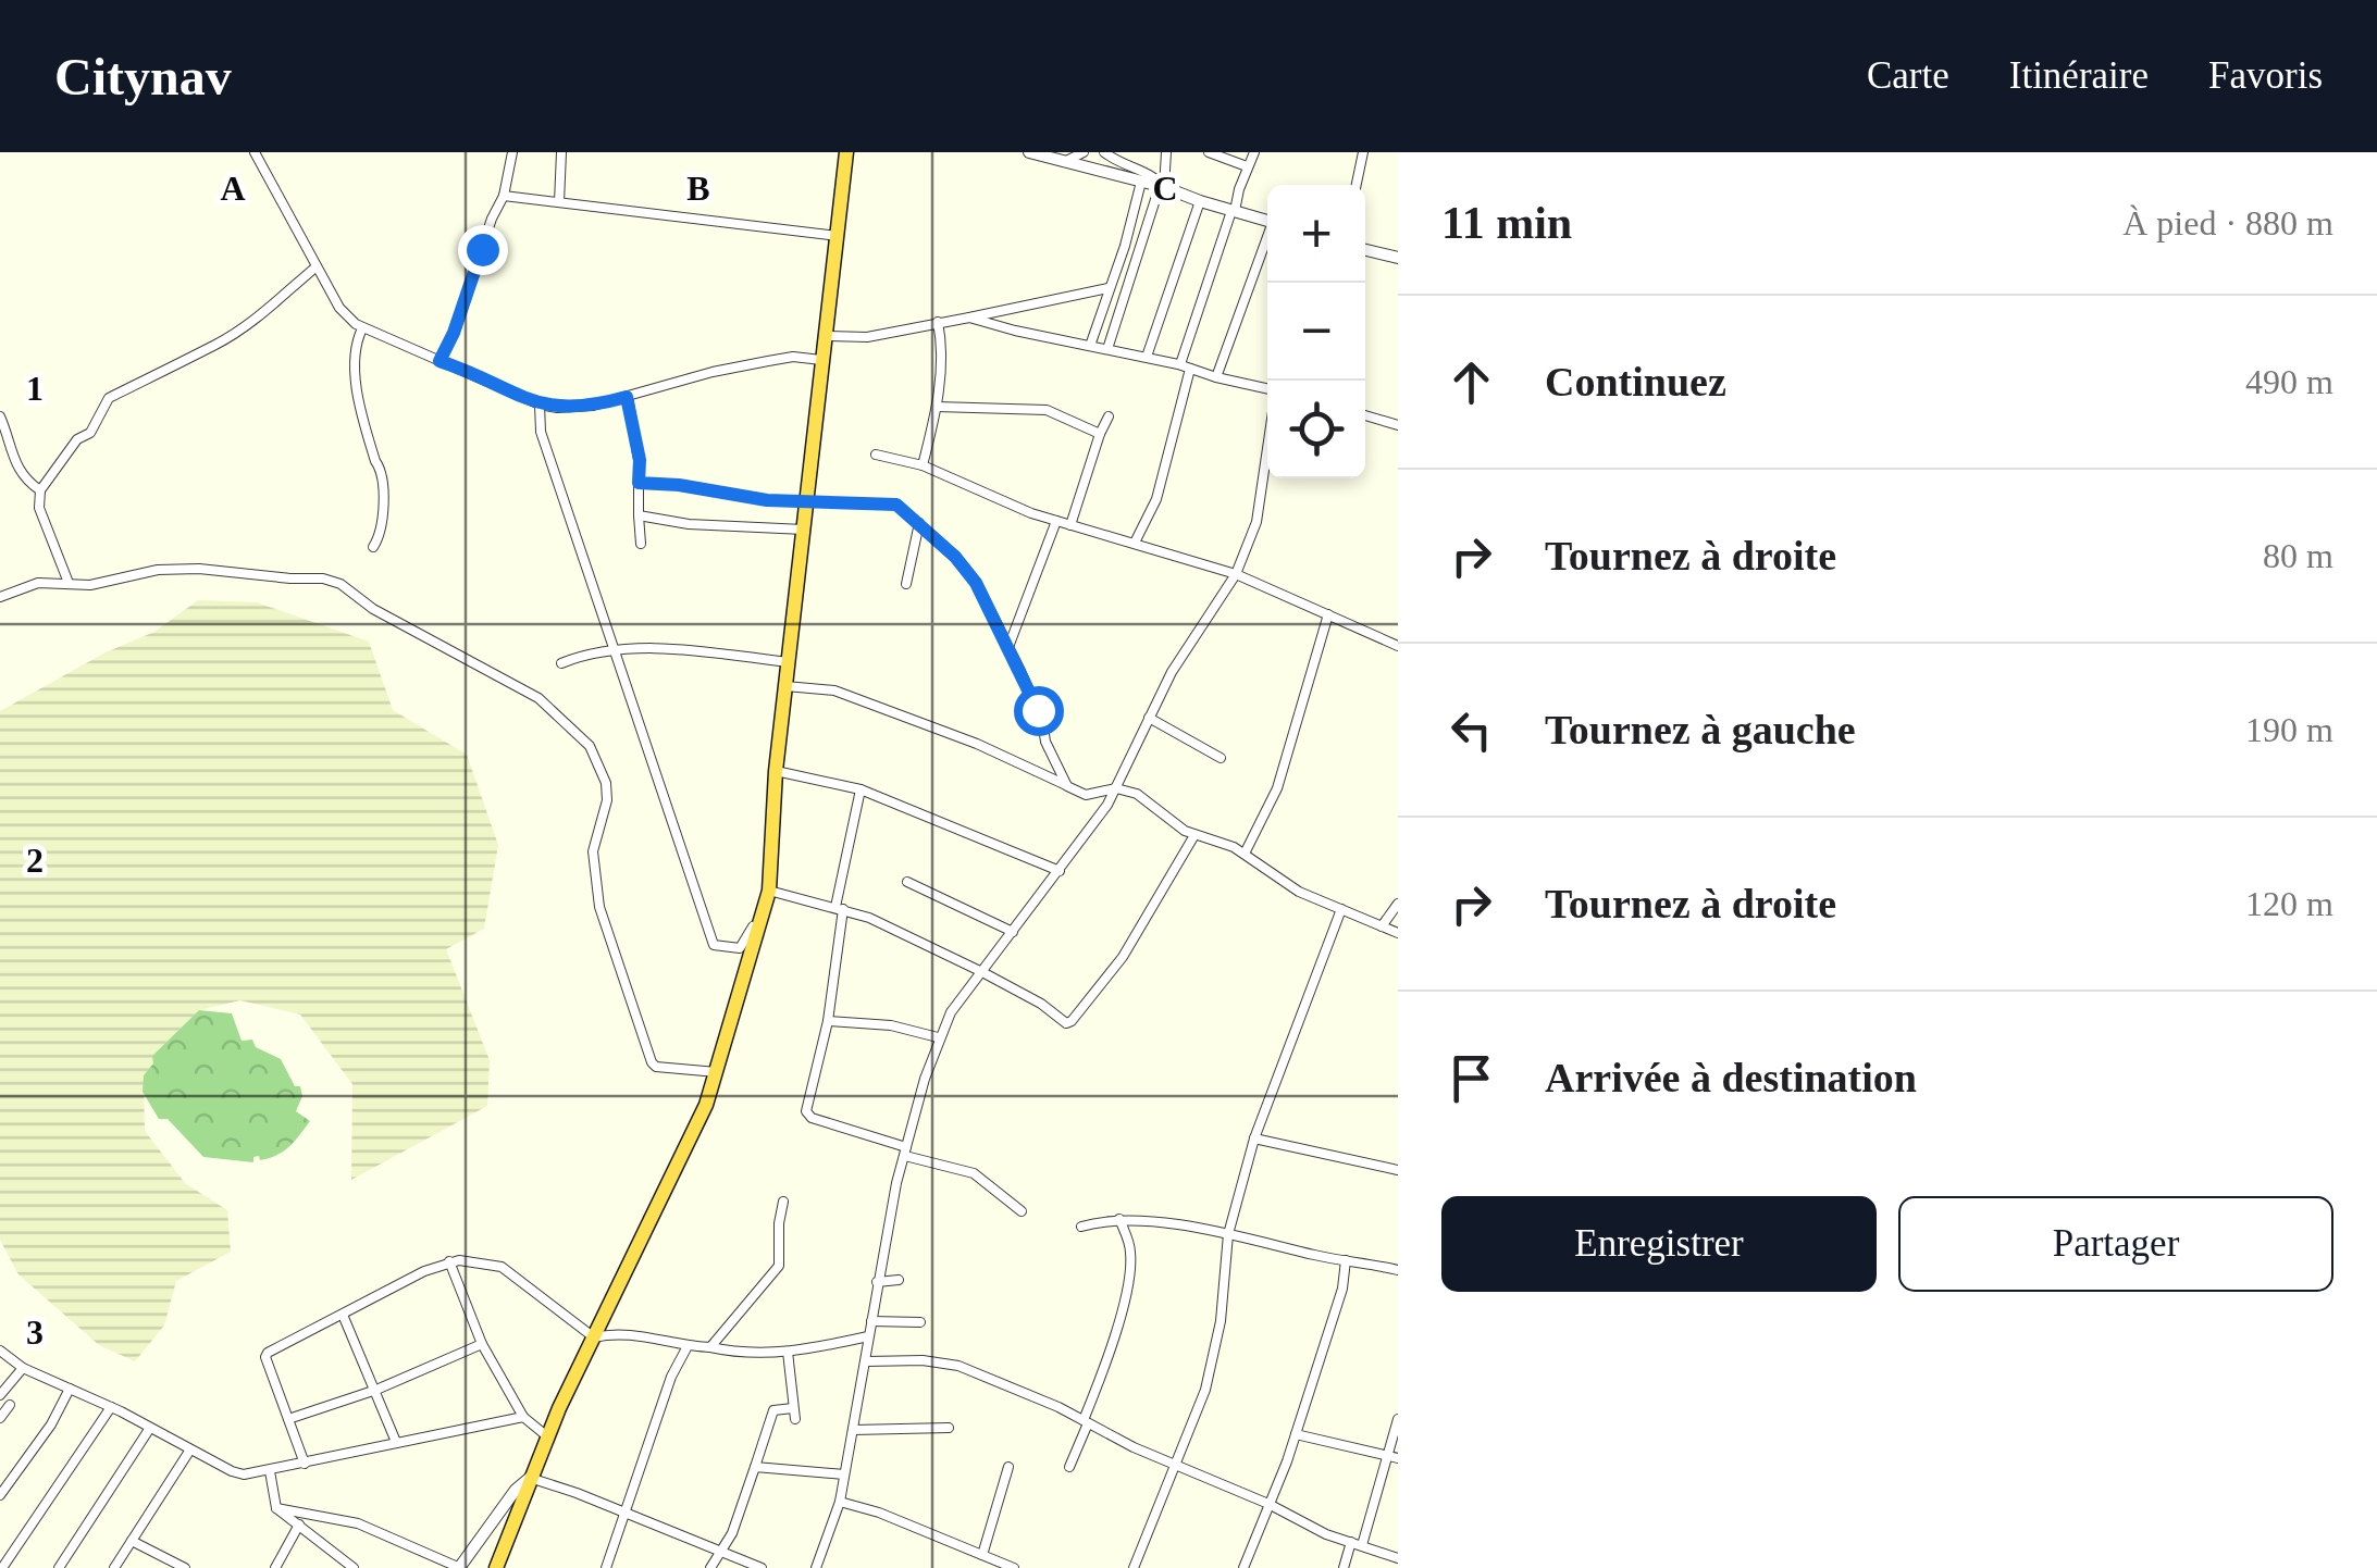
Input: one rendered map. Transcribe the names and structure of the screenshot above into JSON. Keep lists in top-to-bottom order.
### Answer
{
  "page": {
    "header": "Citynav",
    "nav": ["Carte", "Itinéraire", "Favoris"],
    "heading": ["11 min", "À pied · 880 m"],
    "map_buttons": ["+", "−"],
    "list": [
      ["Continuez", "490 m"],
      ["Tournez à droite", "80 m"],
      ["Tournez à gauche", "190 m"],
      ["Tournez à droite", "120 m"],
      "Arrivée à destination"
    ],
    "buttons": ["Enregistrer", "Partager"]
  },
  "grid": {
    "columns": ["A", "B", "C"],
    "rows": ["1", "2", "3"]
  }
}
